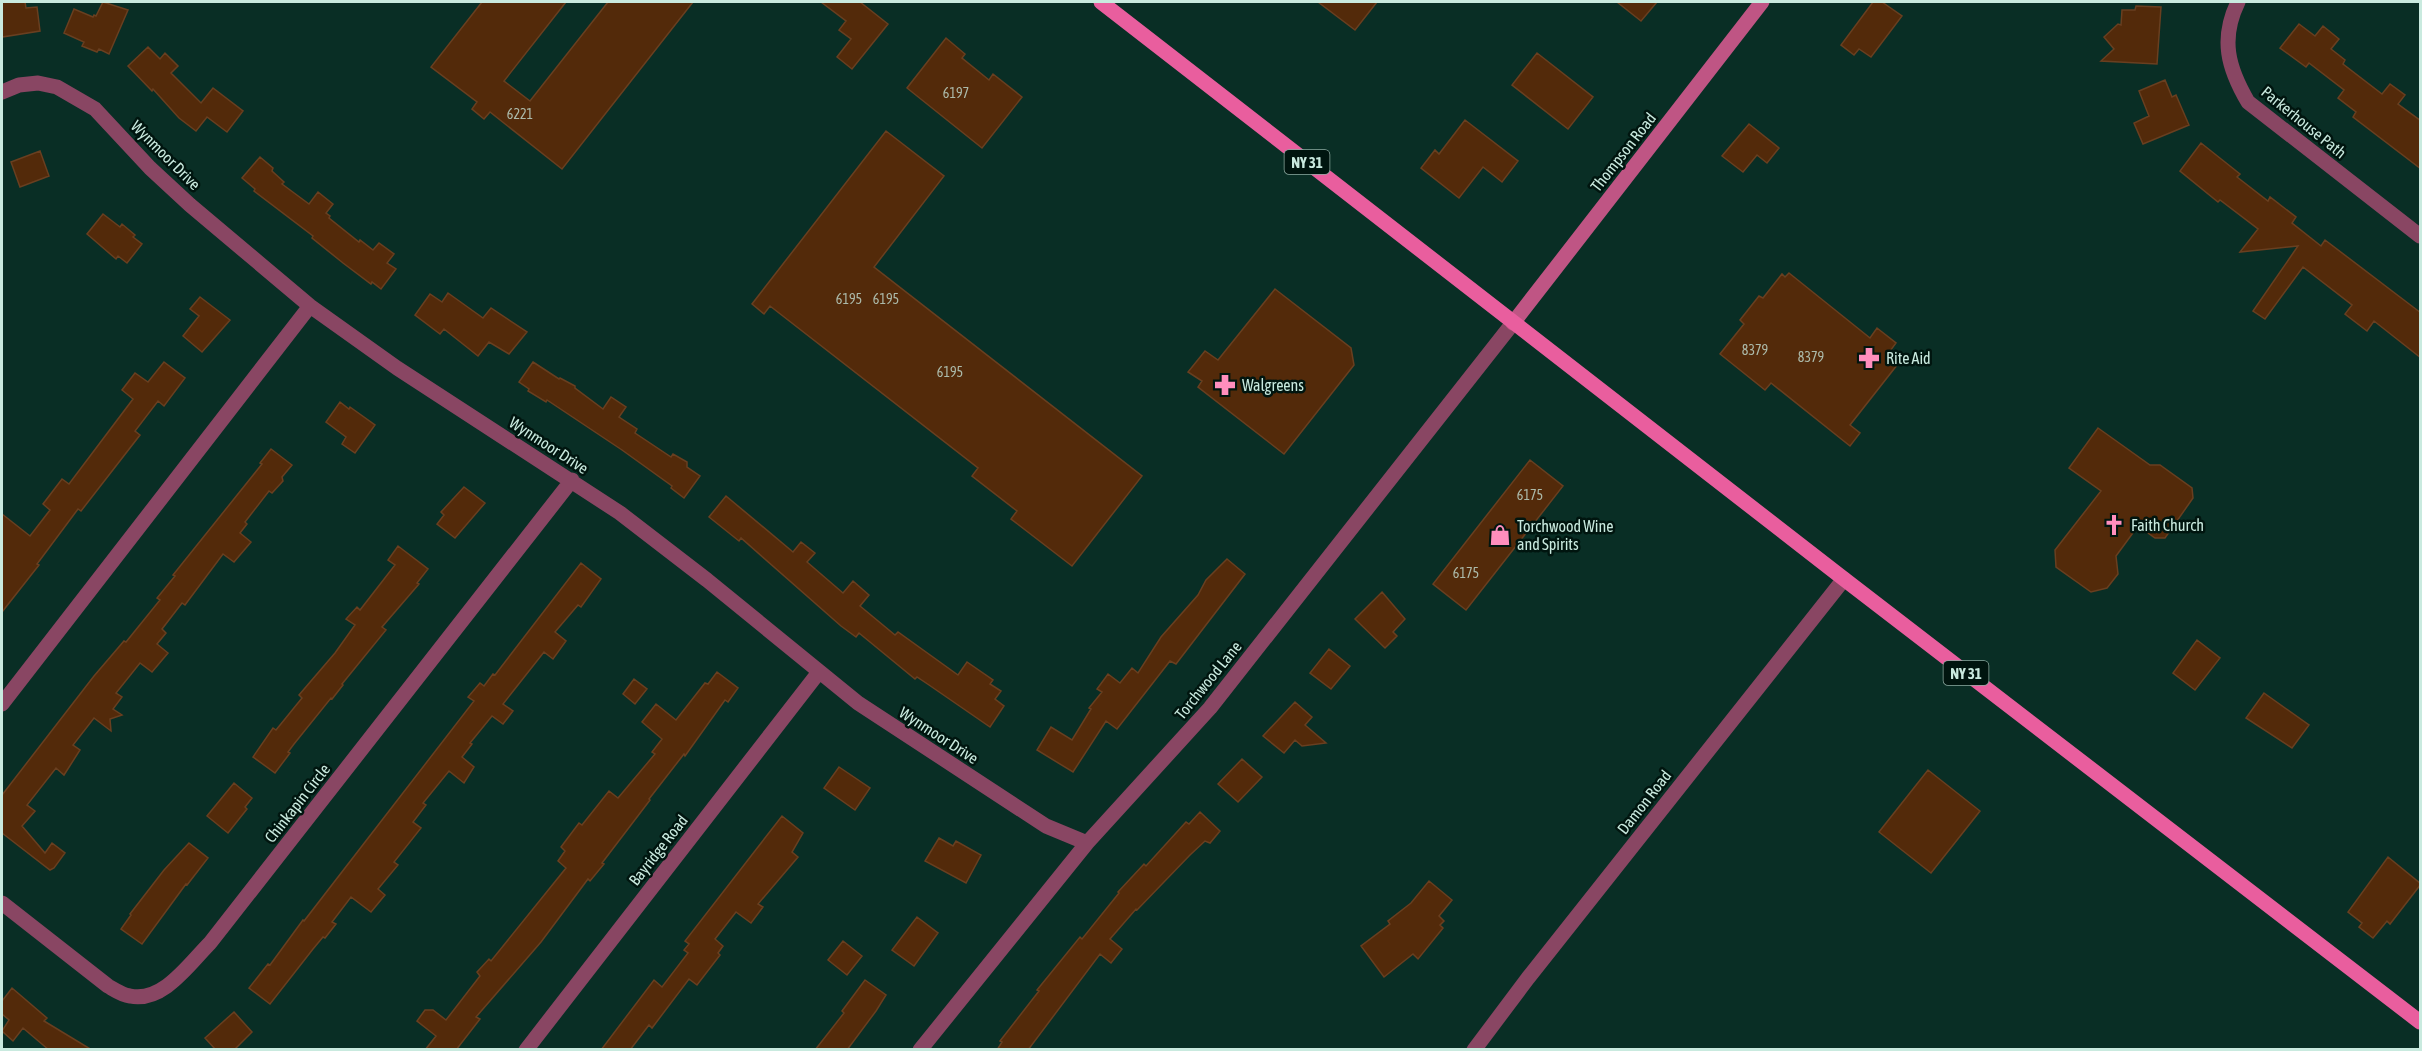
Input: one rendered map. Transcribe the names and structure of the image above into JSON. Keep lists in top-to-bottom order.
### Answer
{
  "streets": {
    "main road": ["NY 31"],
    "street": [
      "Parkerhouse Path",
      "Thompson Road",
      "Wynmoor Drive",
      "Torchwood Lane",
      "Damon Road",
      "Chinkapin Circle",
      "Bayridge Road"
    ]
  },
  "crossings": [
    ["Thompson Road", "NY 31"],
    ["Thompson Road", "Torchwood Lane"],
    ["Wynmoor Drive", "Torchwood Lane"],
    ["Wynmoor Drive", "Chinkapin Circle"],
    ["Wynmoor Drive", "Bayridge Road"],
    ["NY 31", "Torchwood Lane"],
    ["NY 31", "Damon Road"]
  ],
  "places": {
    "pharmacy": ["Rite Aid", "Walgreens"],
    "church": ["Faith Church"],
    "shop": ["Torchwood Wine and Spirits"]
  },
  "house_numbers": [
    "6197",
    "6221",
    "6195",
    "6195",
    "8379",
    "8379",
    "6195",
    "6175",
    "6175"
  ]
}
